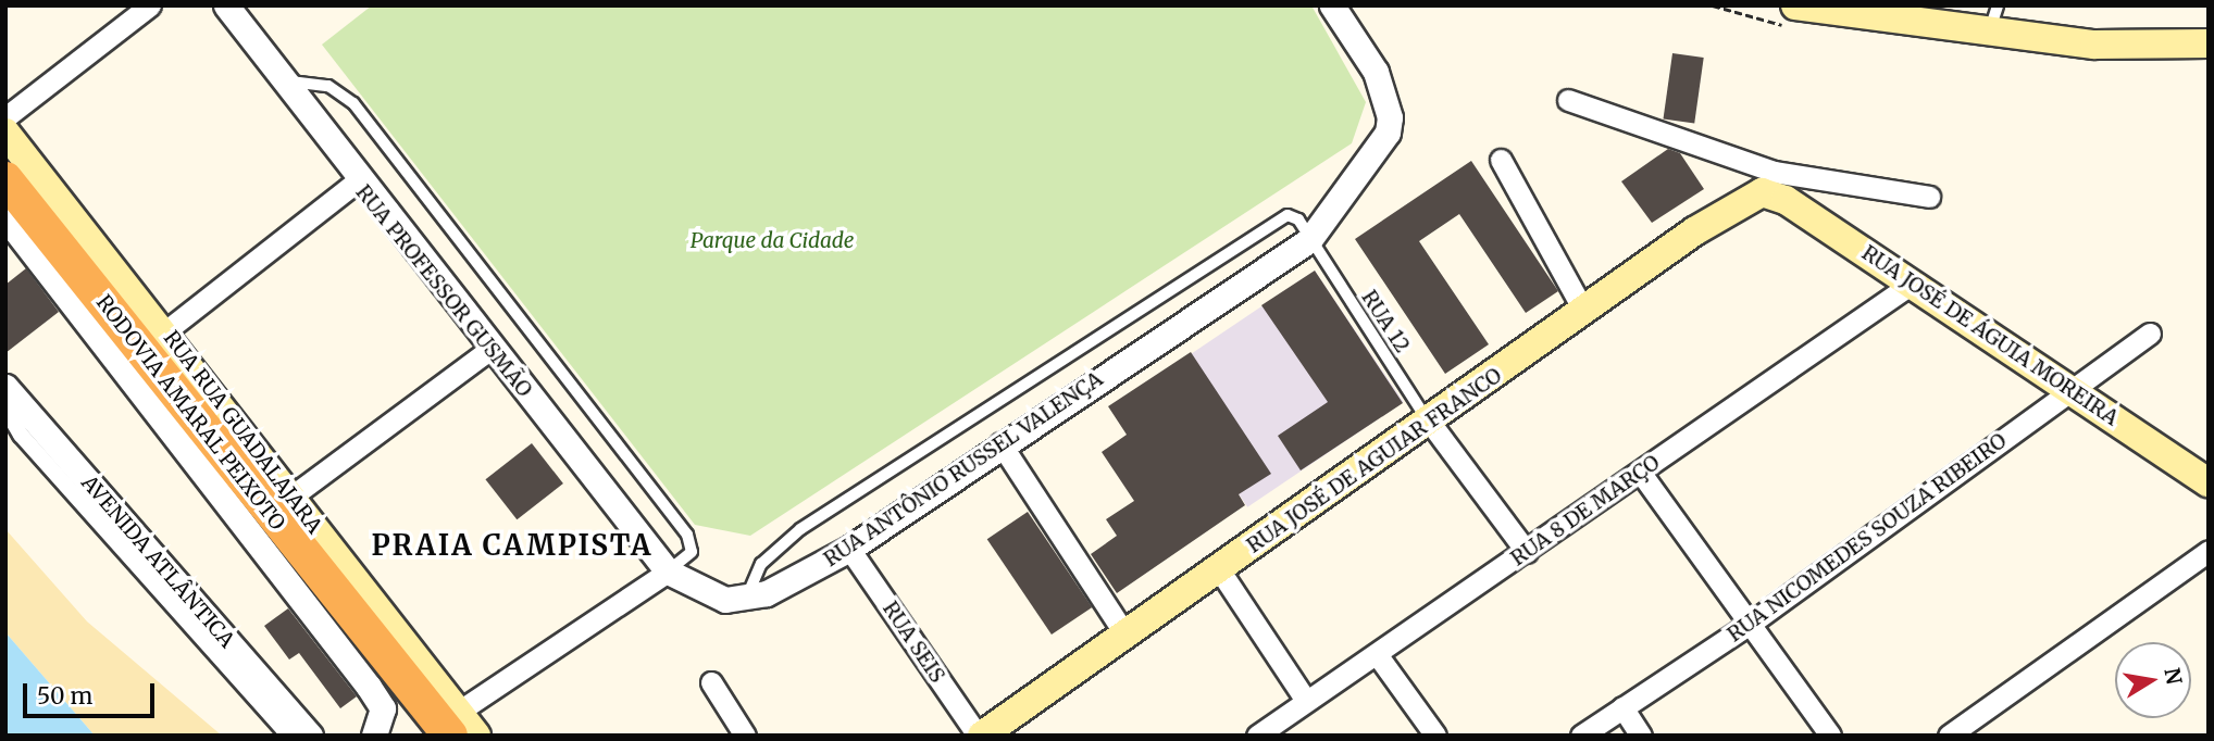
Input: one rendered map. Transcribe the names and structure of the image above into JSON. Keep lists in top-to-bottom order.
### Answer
{
  "streets": {
    "highway": ["RODOVIA AMARAL PEIXOTO"],
    "main road": ["RUA JOSÉ DE ÁGUIA MOREIRA", "RUA RUA GUADALAJARA", "RUA JOSÉ DE AGUIAR FRANCO"],
    "street": [
      "RUA PROFESSOR GUSMÃO",
      "RUA ANTÔNIO RUSSEL VALENÇA",
      "RUA 8 DE MARÇO",
      "RUA NICOMEDES SOUZA RIBEIRO",
      "AVENIDA ATLÂNTICA",
      "RUA SEIS"
    ],
    "lane": ["RUA 12"]
  },
  "crossings": [
    ["RUA 12", "RUA JOSÉ DE AGUIAR FRANCO"],
    ["RUA 12", "RUA ANTÔNIO RUSSEL VALENÇA"],
    ["RUA JOSÉ DE ÁGUIA MOREIRA", "RUA JOSÉ DE AGUIAR FRANCO"],
    ["RUA JOSÉ DE ÁGUIA MOREIRA", "RUA 8 DE MARÇO"],
    ["RUA JOSÉ DE ÁGUIA MOREIRA", "RUA NICOMEDES SOUZA RIBEIRO"],
    ["RODOVIA AMARAL PEIXOTO", "RUA RUA GUADALAJARA"],
    ["RUA JOSÉ DE AGUIAR FRANCO", "RUA SEIS"],
    ["RUA ANTÔNIO RUSSEL VALENÇA", "RUA SEIS"]
  ],
  "districts": ["PRAIA CAMPISTA"],
  "parks": ["Parque da Cidade"],
  "scale_bar": "50 m",
  "north": "right"
}
